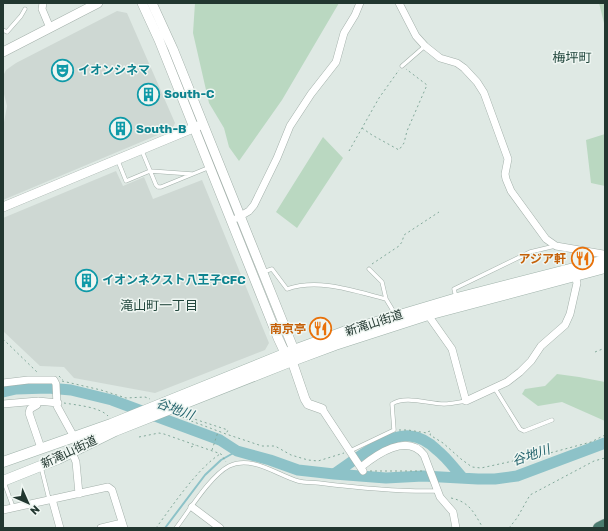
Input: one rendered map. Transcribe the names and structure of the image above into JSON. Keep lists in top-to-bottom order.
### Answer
{
  "streets": {
    "main road": ["新滝山街道"]
  },
  "districts": ["梅坪町", "滝山町一丁目"],
  "water": ["谷地川"],
  "places": {
    "theatre": ["イオンシネマ"],
    "building": ["South-C", "South-B", "イオンネクスト八王子CFC"],
    "restaurant": ["アジア軒", "南京亭"]
  },
  "north": "bottom right"
}
